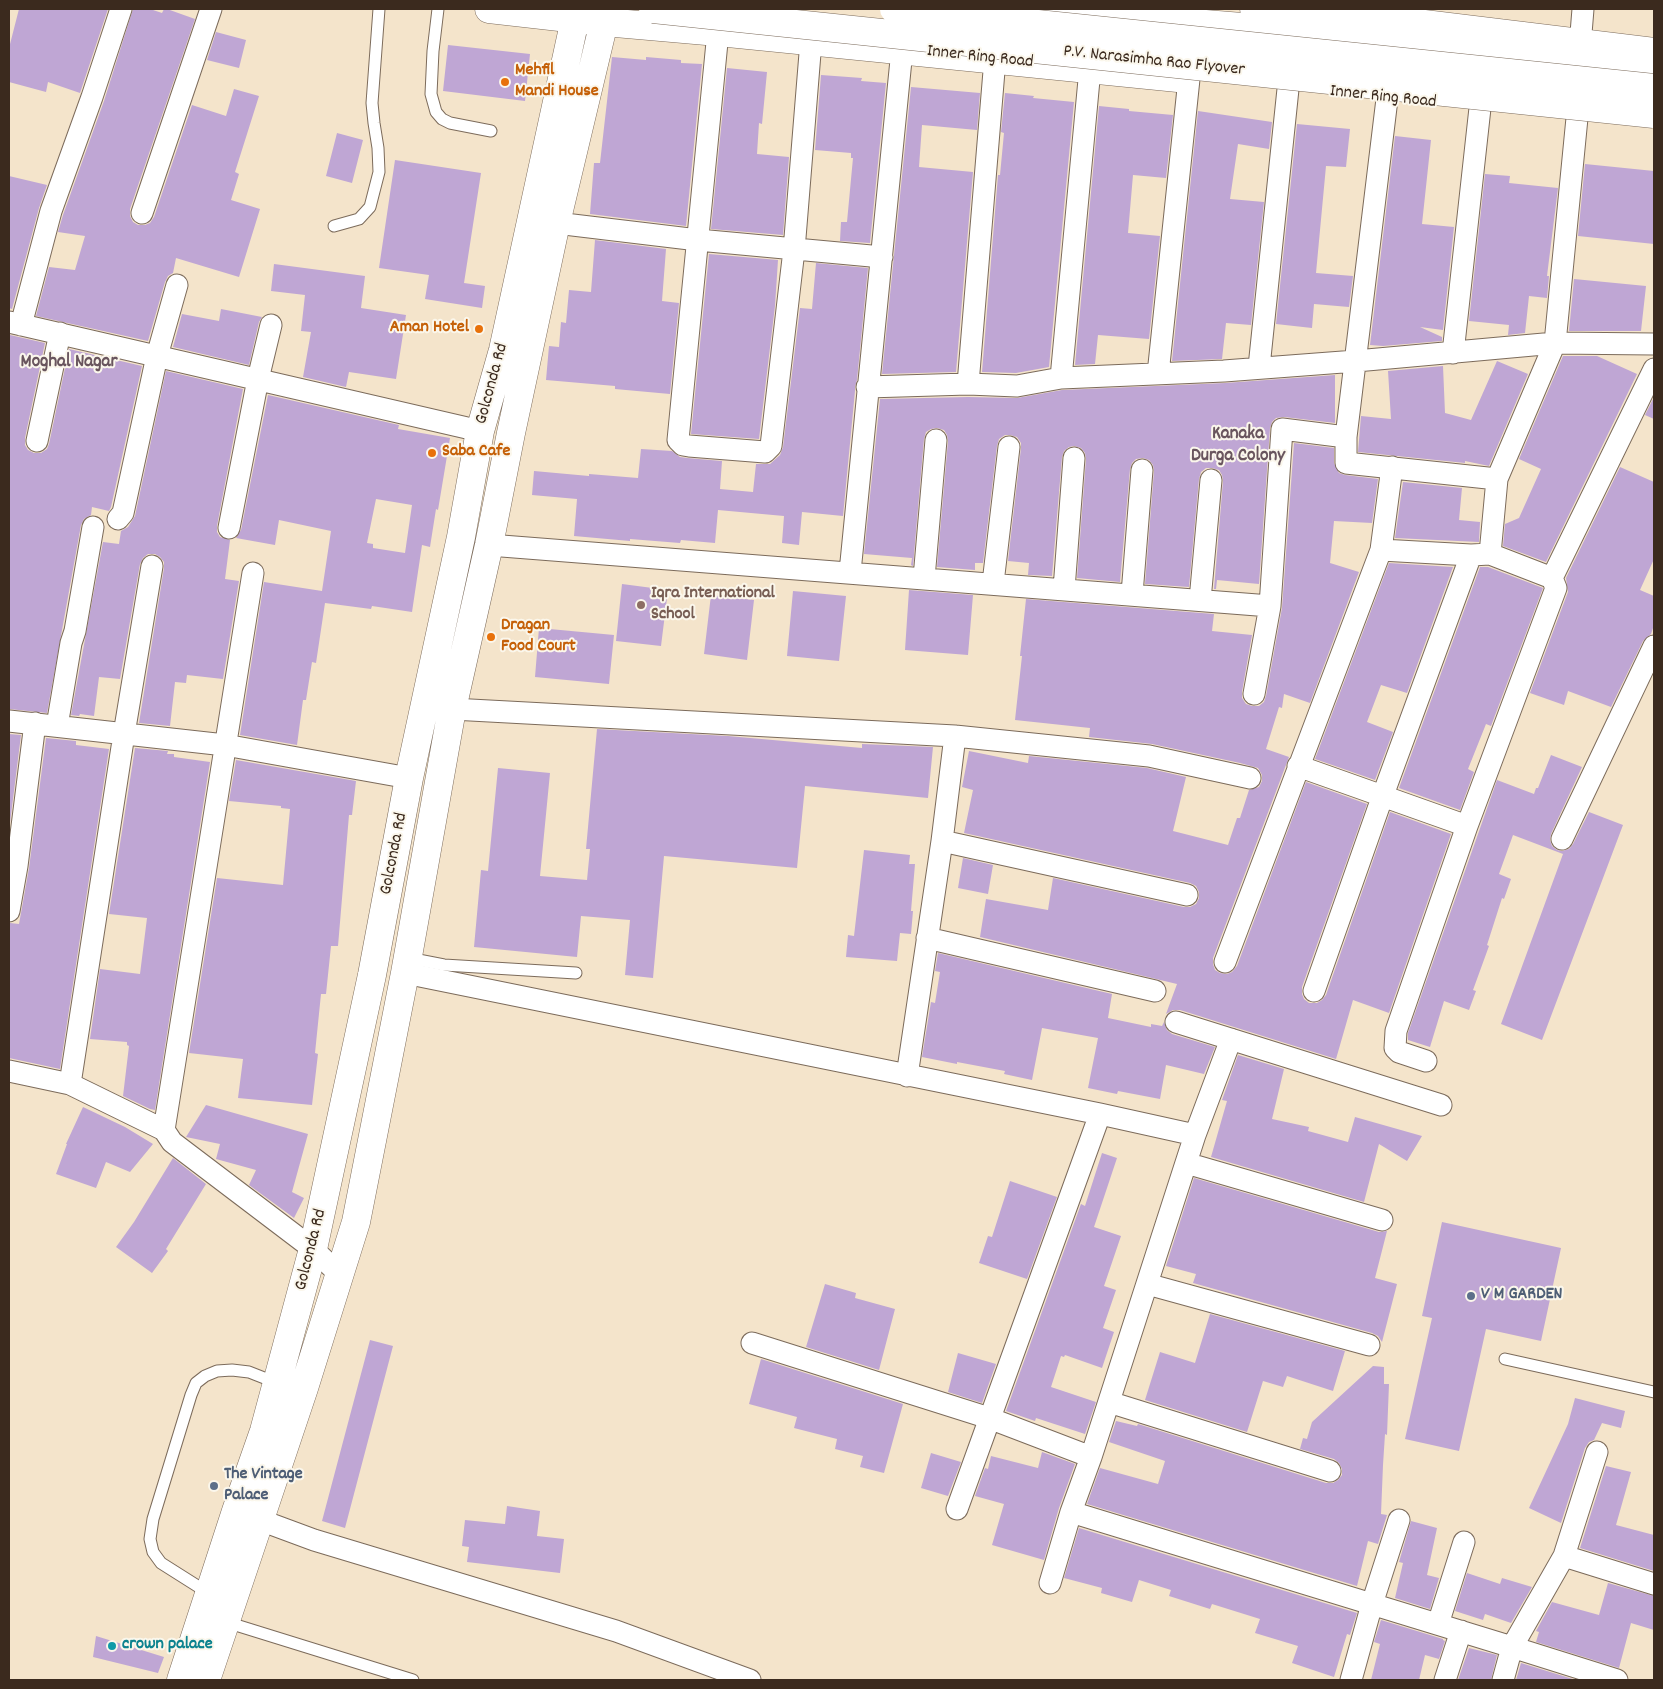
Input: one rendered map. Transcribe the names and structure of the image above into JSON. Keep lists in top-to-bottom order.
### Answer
{
  "streets": {
    "main road": ["Inner Ring Road", "P.V. Narasimha Rao Flyover", "Golconda Rd"]
  },
  "crossings": [
    ["Inner Ring Road", "Golconda Rd"]
  ],
  "districts": ["Moghal Nagar", "Kanaka Durga Colony"],
  "places": [
    "Mehfil Mandi House",
    "Aman Hotel",
    "Saba Cafe",
    "Iqra International School",
    "Dragan Food Court",
    "V M GARDEN",
    "The Vintage Palace",
    "crown palace"
  ]
}
